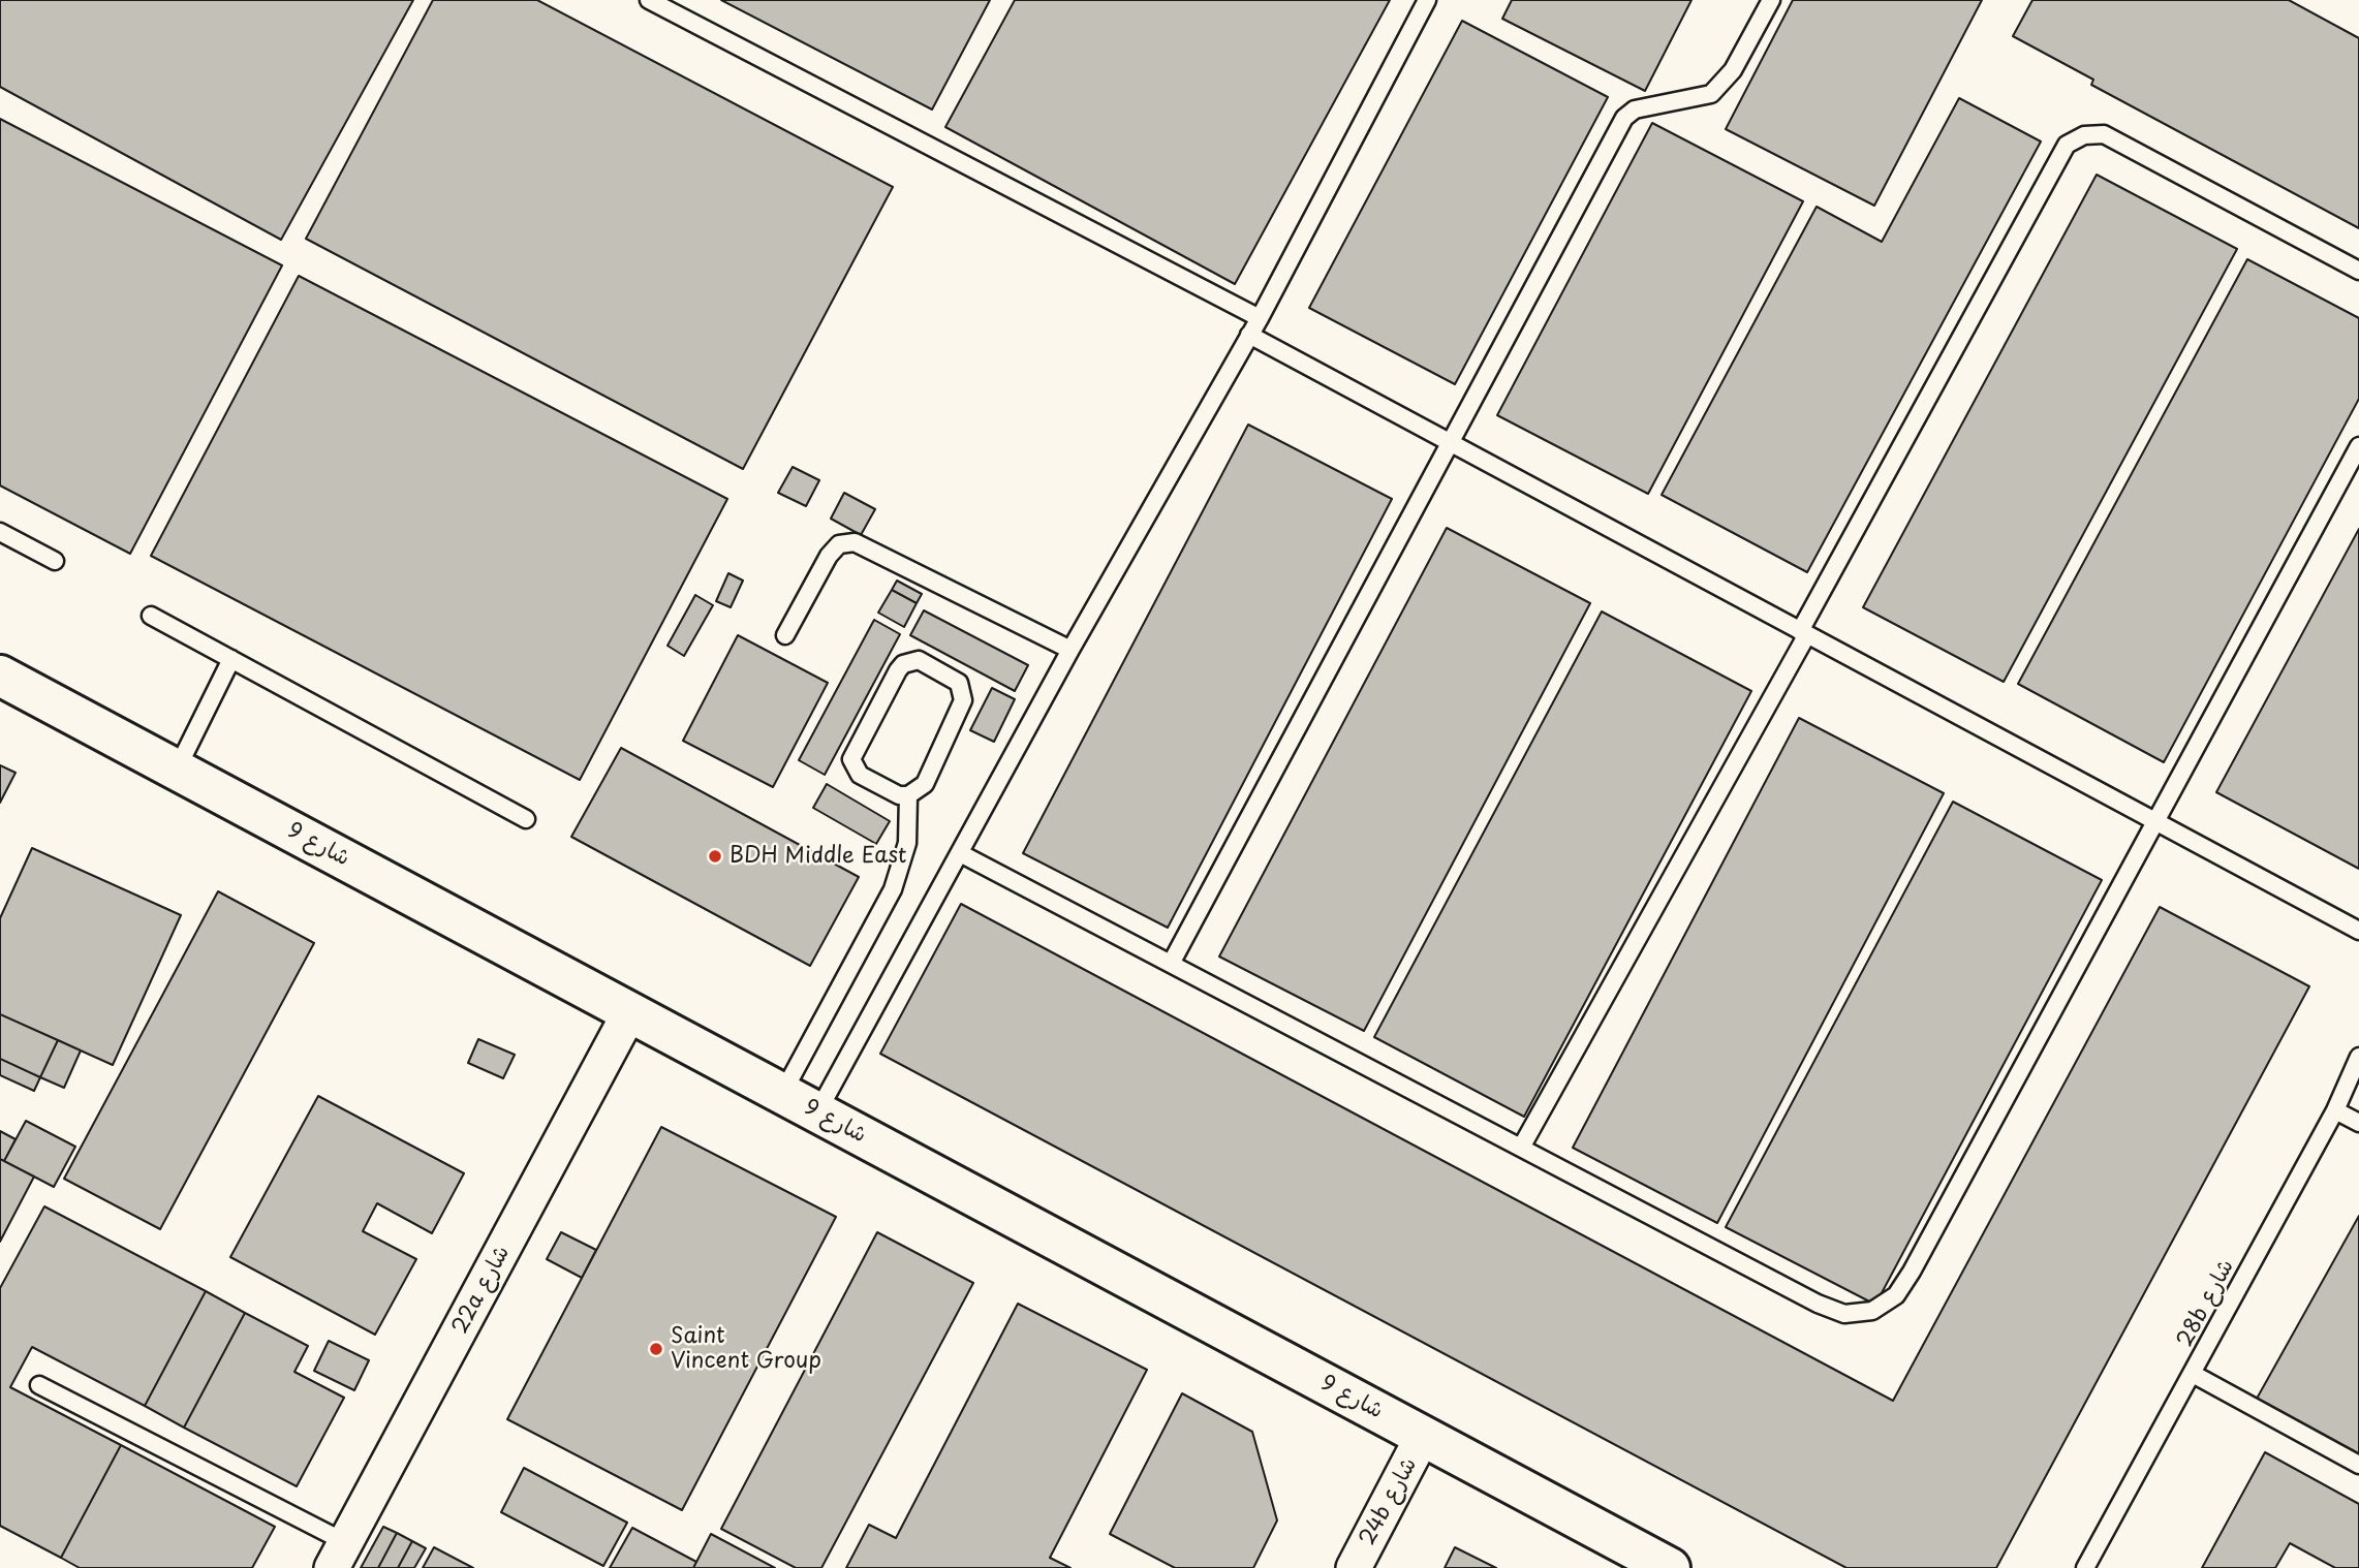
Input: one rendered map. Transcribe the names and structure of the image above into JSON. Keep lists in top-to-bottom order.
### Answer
{
  "streets": {
    "street": ["شارع 9", "22a شارع", "24b شارع"],
    "lane": ["28b شارع"]
  },
  "crossings": [
    ["شارع 9", "22a شارع"],
    ["شارع 9", "24b شارع"]
  ],
  "places": ["BDH Middle East", "Saint Vincent Group"]
}
